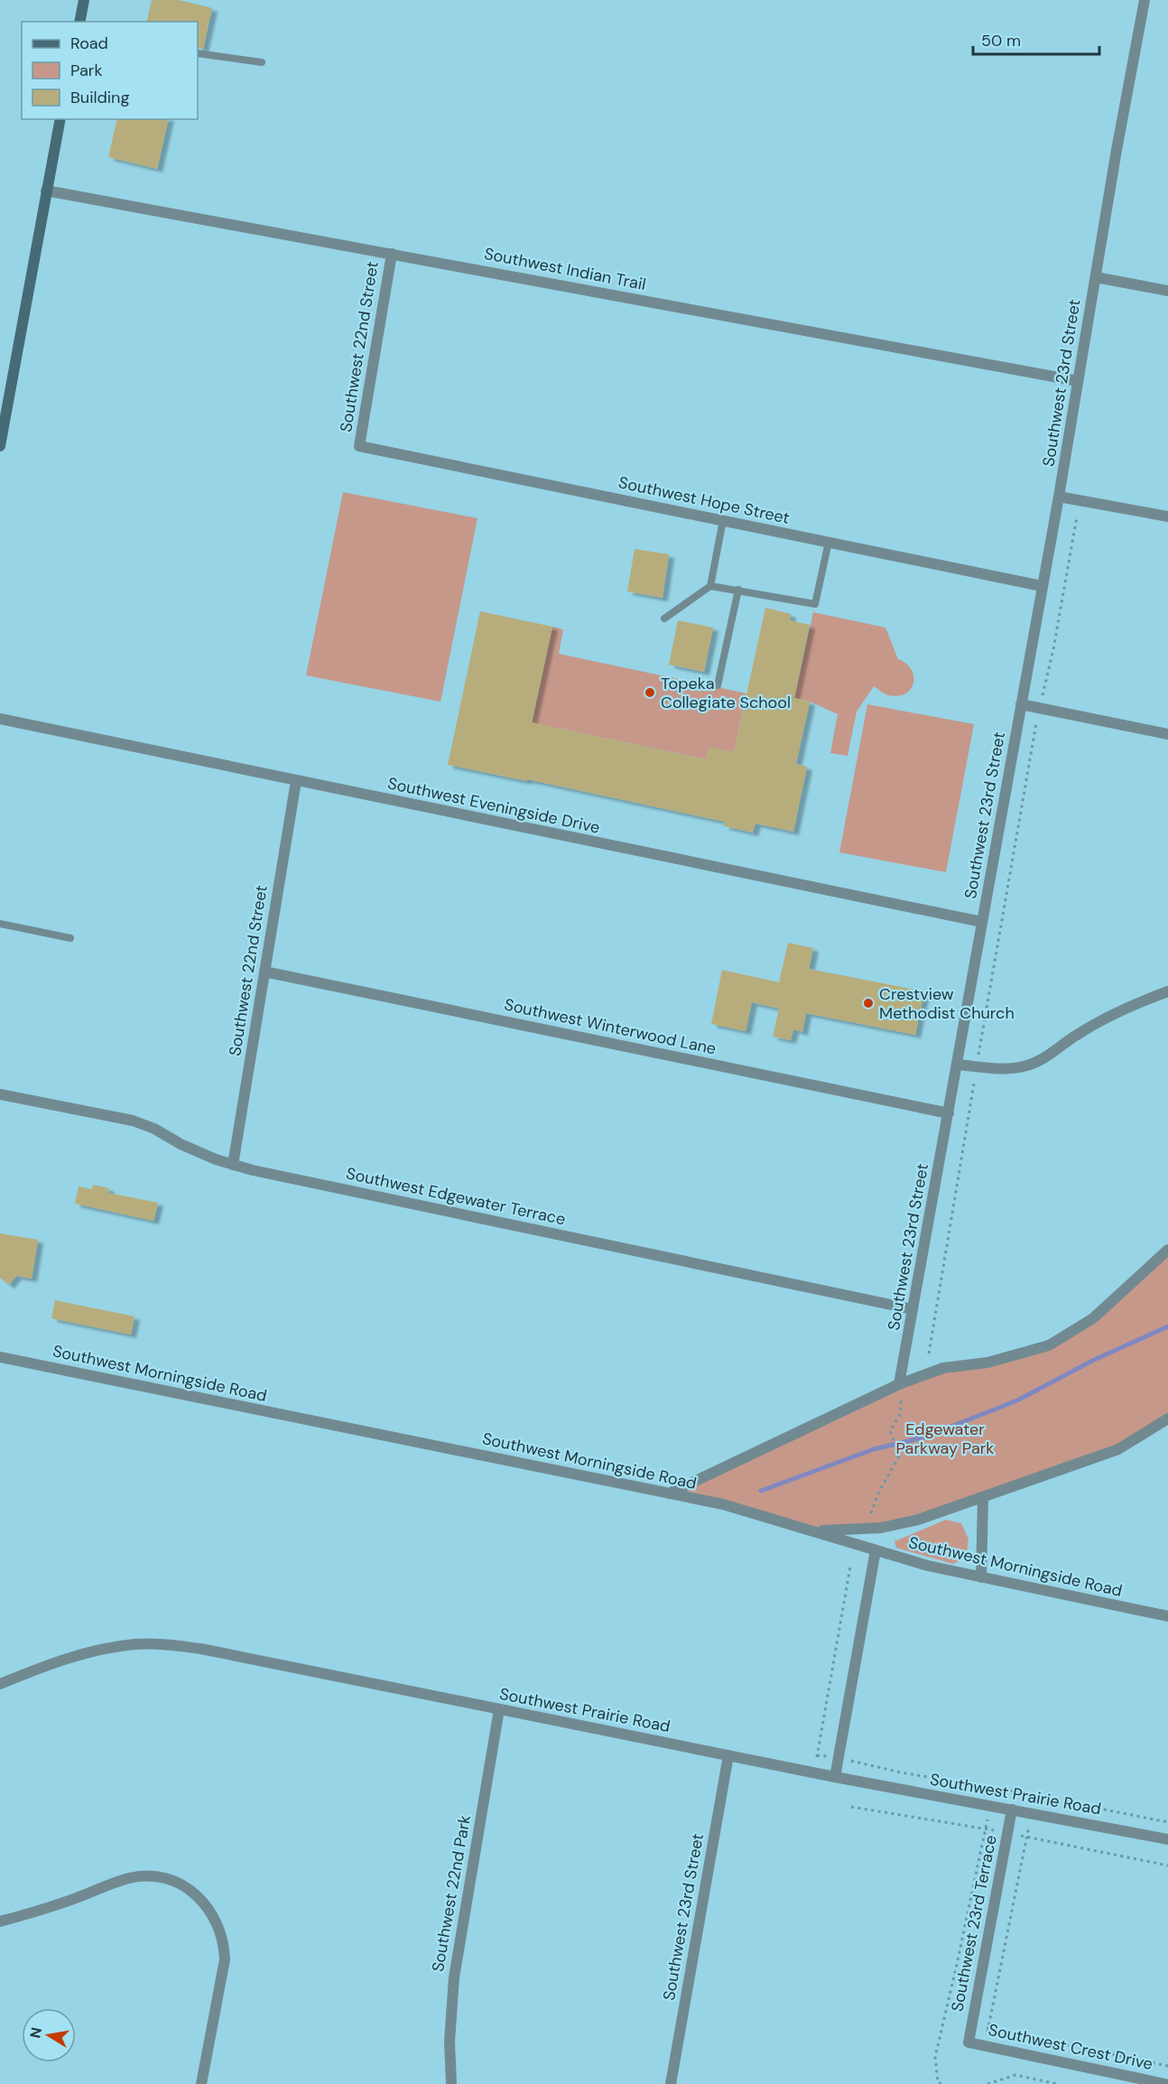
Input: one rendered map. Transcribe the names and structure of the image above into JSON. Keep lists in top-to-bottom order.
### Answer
{
  "streets": {
    "street": [
      "Southwest Indian Trail",
      "Southwest 22nd Street",
      "Southwest 23rd Street",
      "Southwest Hope Street",
      "Southwest Eveningside Drive",
      "Southwest Winterwood Lane",
      "Southwest Edgewater Terrace",
      "Southwest Morningside Road",
      "Southwest Prairie Road",
      "Southwest 22nd Park",
      "Southwest 23rd Terrace",
      "Southwest Crest Drive"
    ]
  },
  "crossings": [
    ["Southwest Indian Trail", "Southwest 22nd Street"],
    ["Southwest Indian Trail", "Southwest 23rd Street"],
    ["Southwest 22nd Street", "Southwest Hope Street"],
    ["Southwest 22nd Street", "Southwest Eveningside Drive"],
    ["Southwest 22nd Street", "Southwest Winterwood Lane"],
    ["Southwest 22nd Street", "Southwest Edgewater Terrace"],
    ["Southwest 23rd Street", "Southwest Hope Street"],
    ["Southwest 23rd Street", "Southwest Eveningside Drive"],
    ["Southwest 23rd Street", "Southwest Winterwood Lane"],
    ["Southwest 23rd Street", "Southwest Edgewater Terrace"],
    ["Southwest 23rd Street", "Southwest Prairie Road"],
    ["Southwest Prairie Road", "Southwest 22nd Park"],
    ["Southwest Prairie Road", "Southwest 23rd Terrace"],
    ["Southwest 23rd Terrace", "Southwest Crest Drive"]
  ],
  "parks": ["Edgewater Parkway Park"],
  "places": ["Topeka Collegiate School", "Crestview Methodist Church"],
  "legend": ["Road", "Park", "Building"],
  "scale_bar": "50 m",
  "north": "left"
}
